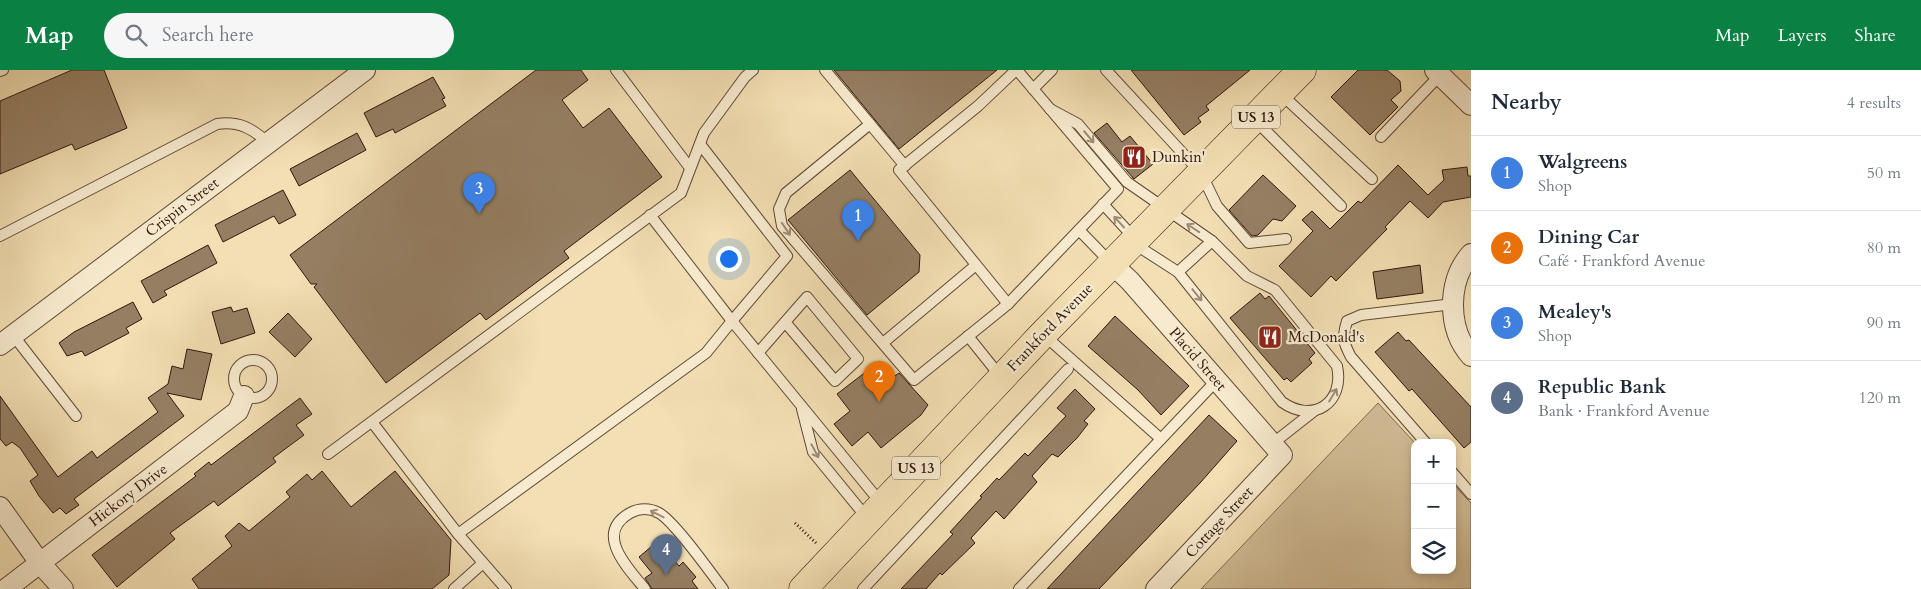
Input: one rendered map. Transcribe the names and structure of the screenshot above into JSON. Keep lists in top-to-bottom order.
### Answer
{
  "streets": {
    "main road": ["US 13", "Frankford Avenue"],
    "street": [
      "Crispin Street",
      "Placid Street",
      "Hickory Drive",
      "Cottage Street"
    ]
  },
  "crossings": [
    ["Frankford Avenue", "Placid Street"],
    ["Placid Street", "Cottage Street"]
  ],
  "places": {
    "restaurant": ["Dunkin'", "McDonald's"]
  },
  "page": {
    "header": "Map",
    "search": "Search here",
    "nav": ["Map", "Layers", "Share"],
    "heading": ["Nearby", "4 results"],
    "list": [
      {
        "mark": "1",
        "name": "Walgreens",
        "note": "Shop",
        "value": "50 m"
      },
      {
        "mark": "2",
        "name": "Dining Car",
        "note": "Café · Frankford Avenue",
        "value": "80 m"
      },
      {
        "mark": "3",
        "name": "Mealey's",
        "note": "Shop",
        "value": "90 m"
      },
      {
        "mark": "4",
        "name": "Republic Bank",
        "note": "Bank · Frankford Avenue",
        "value": "120 m"
      }
    ],
    "pins": [
      "3",
      "1",
      "2",
      "4"
    ],
    "map_buttons": ["+", "−"]
  }
}
